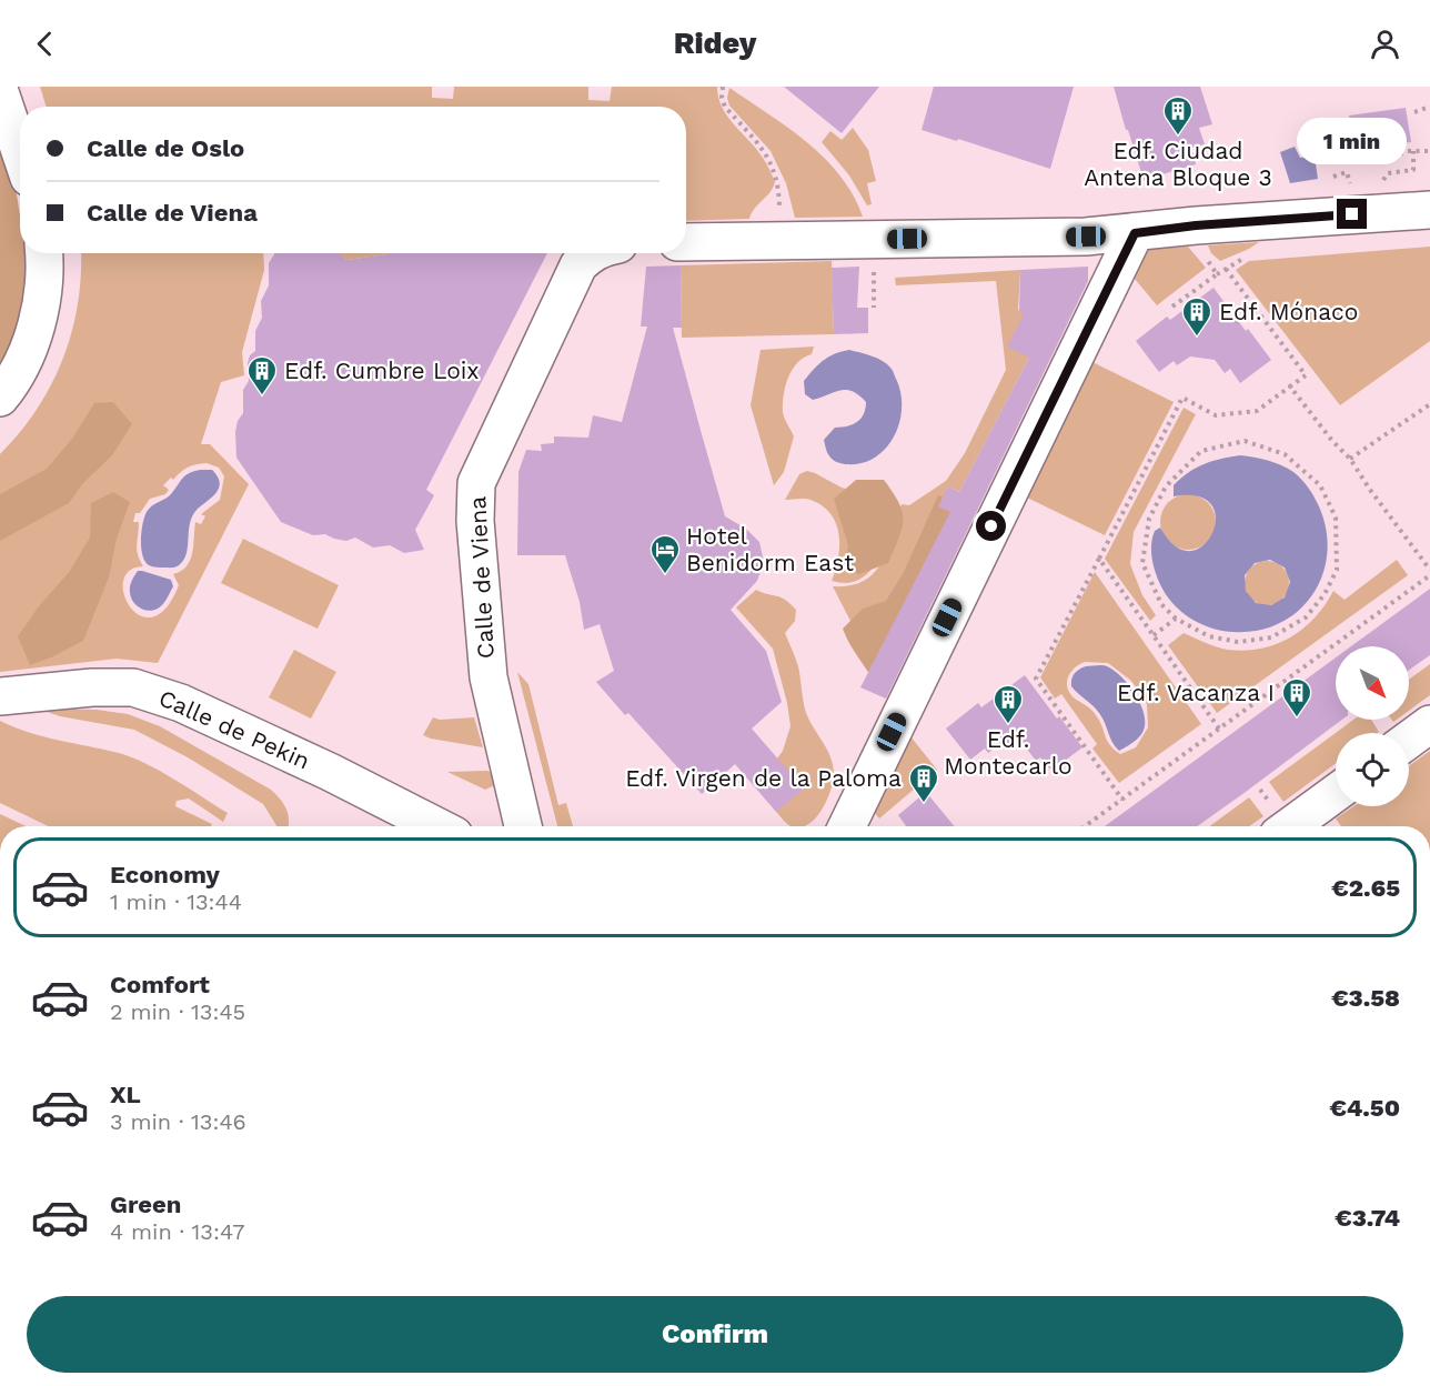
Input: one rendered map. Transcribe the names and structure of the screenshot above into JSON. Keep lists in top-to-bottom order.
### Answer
{
  "streets": {
    "street": ["Calle de Viena", "Calle de Pekin"]
  },
  "places": {
    "building": [
      "Edf. Ciudad Antena Bloque 3",
      "Edf. Mónaco",
      "Edf. Cumbre Loix",
      "Edf. Vacanza I",
      "Edf. Montecarlo",
      "Edf. Virgen de la Paloma"
    ],
    "hotel": ["Hotel Benidorm East"]
  },
  "north": "bottom right",
  "page": {
    "header": "Ridey",
    "banner": ["Calle de Oslo", "Calle de Viena"],
    "bubble": "1 min",
    "list": [
      {
        "name": "Economy",
        "note": "1 min · 13:44",
        "value": "€2.65"
      },
      {
        "name": "Comfort",
        "note": "2 min · 13:45",
        "value": "€3.58"
      },
      {
        "name": "XL",
        "note": "3 min · 13:46",
        "value": "€4.50"
      },
      {
        "name": "Green",
        "note": "4 min · 13:47",
        "value": "€3.74"
      }
    ],
    "buttons": "Confirm"
  }
}
